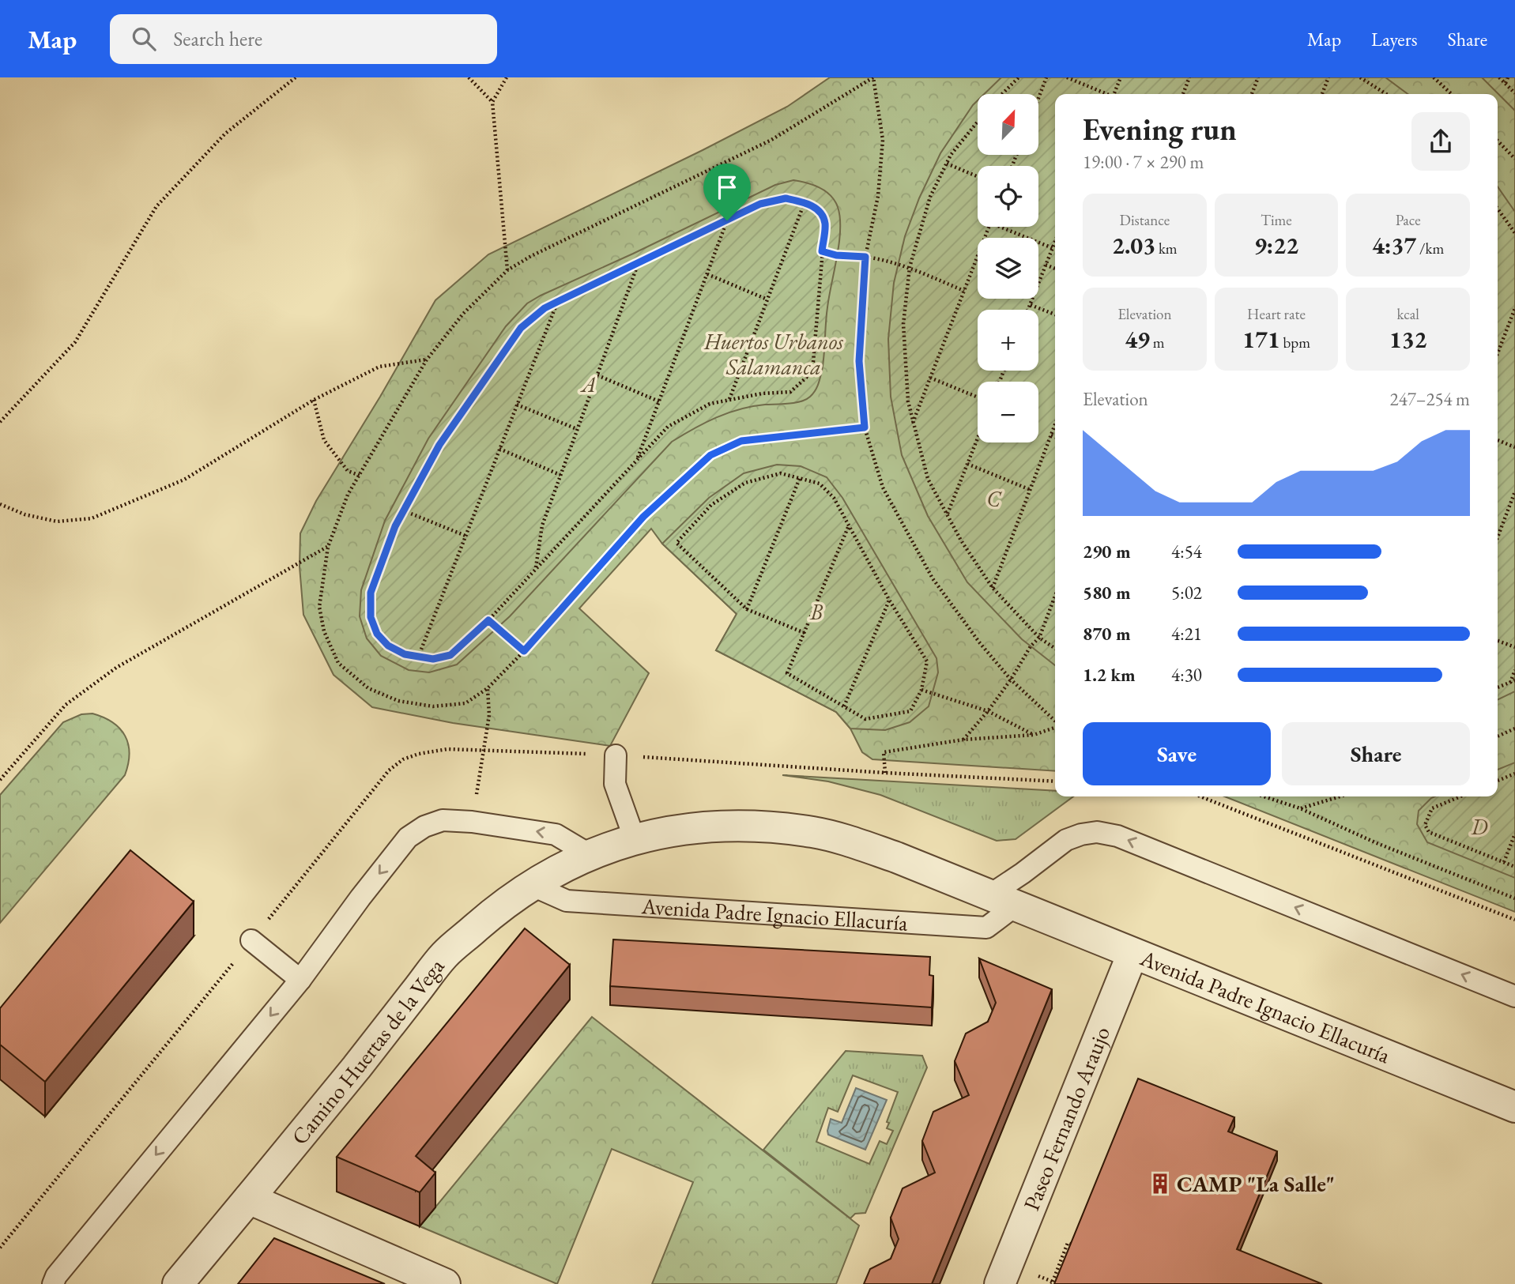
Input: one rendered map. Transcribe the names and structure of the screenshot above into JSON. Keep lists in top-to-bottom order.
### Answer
{
  "streets": {
    "street": ["Avenida Padre Ignacio Ellacuría", "Camino Huertas de la Vega", "Paseo Fernando Araujo"]
  },
  "crossings": [
    ["Avenida Padre Ignacio Ellacuría", "Camino Huertas de la Vega"],
    ["Avenida Padre Ignacio Ellacuría", "Paseo Fernando Araujo"]
  ],
  "parks": [
    "Huertos Urbanos Salamanca",
    "A",
    "C",
    "B",
    "D"
  ],
  "places": {
    "building": ["CAMP \"La Salle\""]
  },
  "north": "top right",
  "page": {
    "header": "Map",
    "search": "Search here",
    "nav": ["Map", "Layers", "Share"],
    "map_buttons": ["+", "−"],
    "heading": ["Evening run", "19:00 · 7 × 290 m"],
    "stats": [
      ["Distance", "2.03 km"],
      ["Time", "9:22"],
      ["Pace", "4:37 /km"],
      ["Elevation", "49 m"],
      ["Heart rate", "171 bpm"],
      ["kcal", "132"]
    ],
    "chart": ["Elevation", "247–254 m"],
    "list": [
      {
        "name": "290 m",
        "note": "4:54"
      },
      {
        "name": "580 m",
        "note": "5:02"
      },
      {
        "name": "870 m",
        "note": "4:21"
      },
      {
        "name": "1.2 km",
        "note": "4:30"
      }
    ],
    "buttons": ["Save", "Share"]
  }
}
